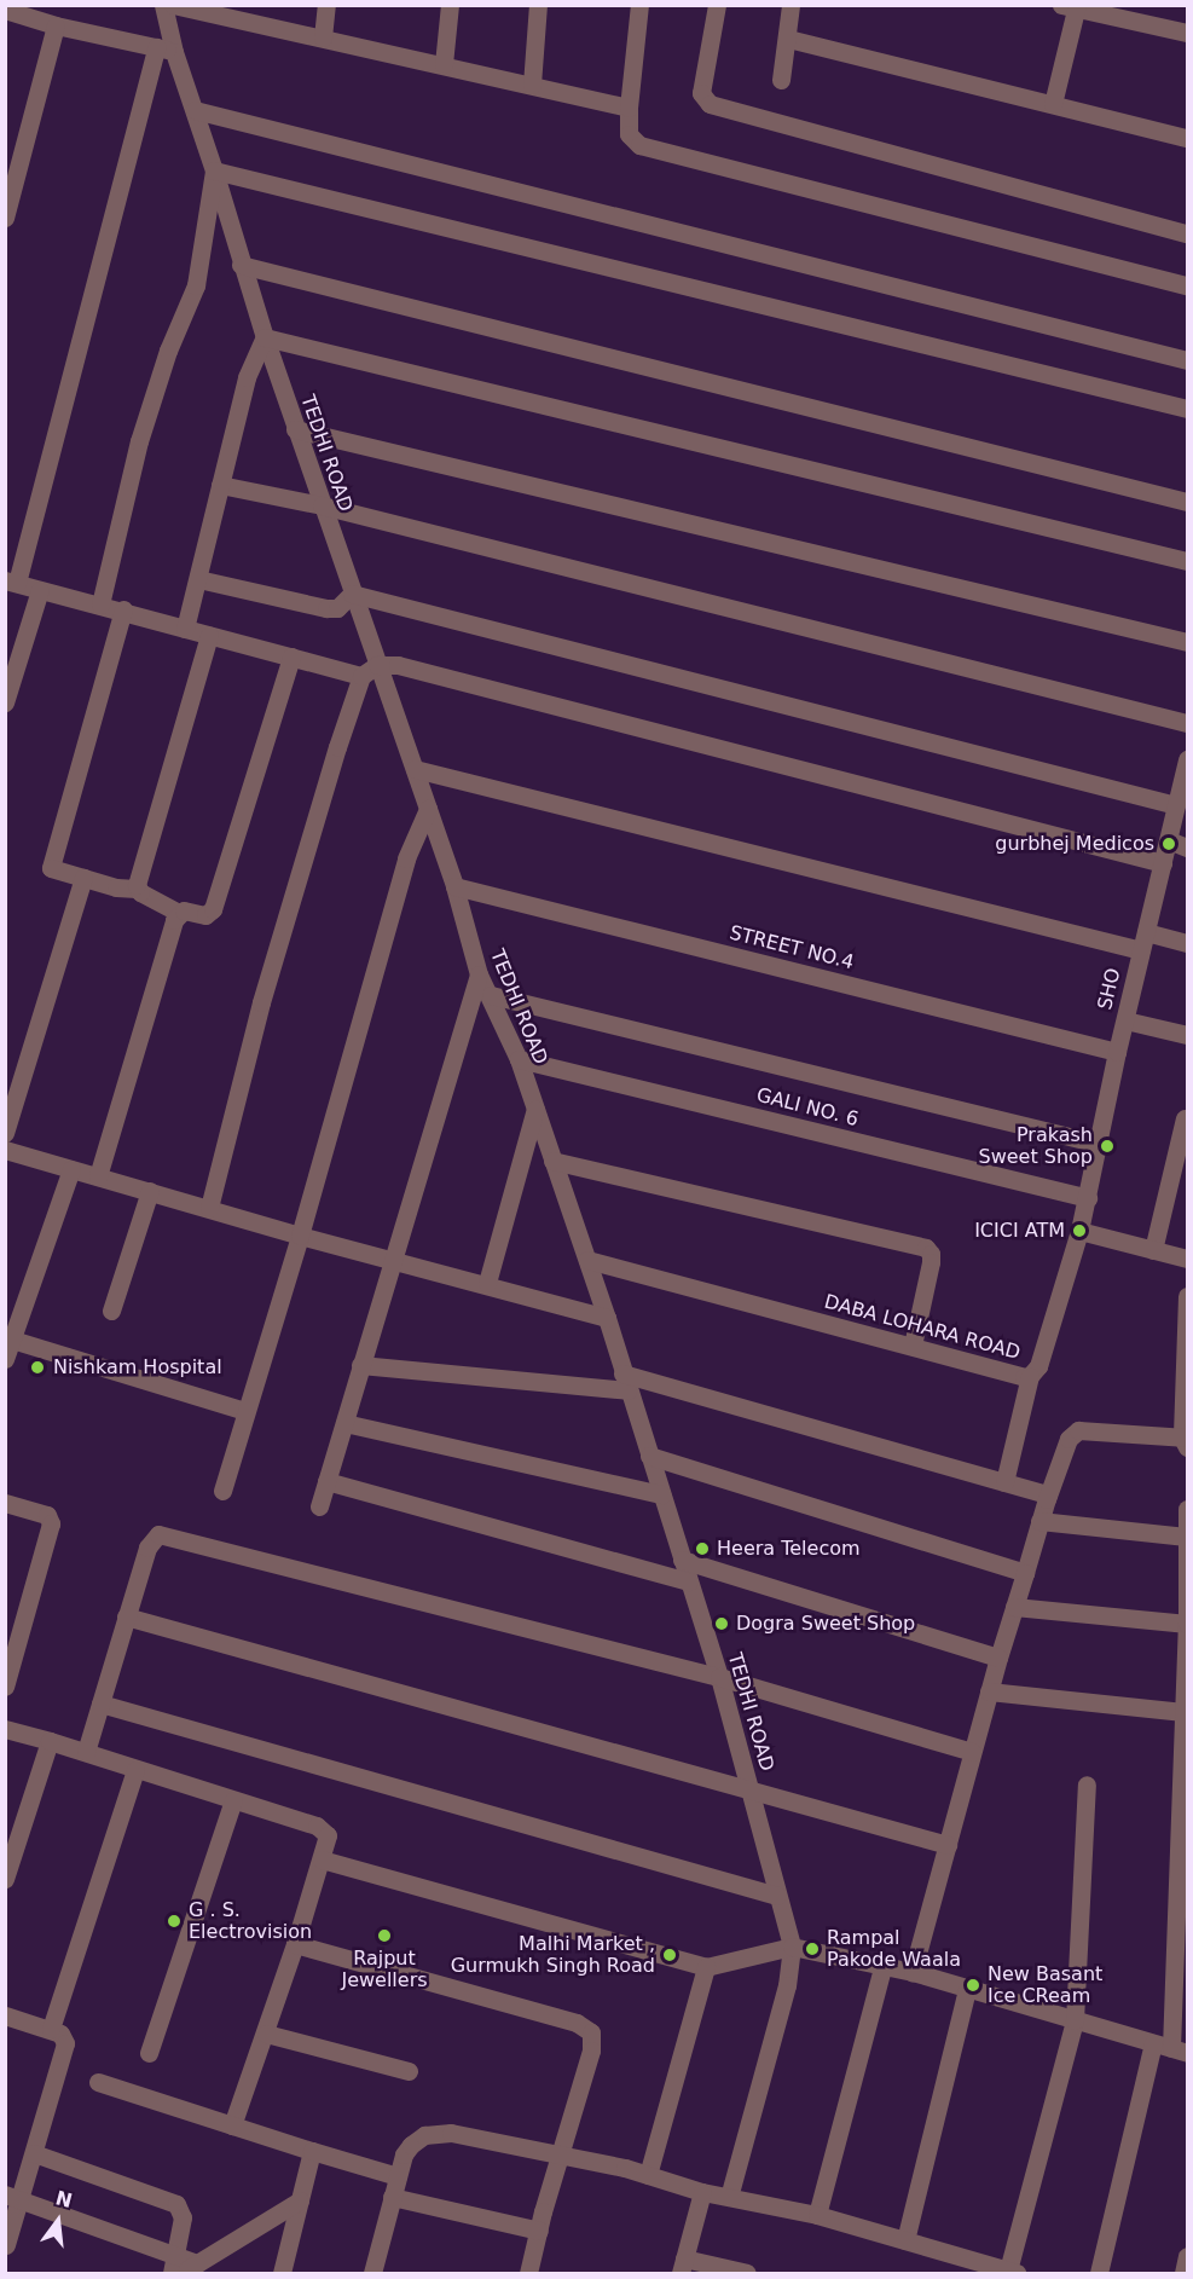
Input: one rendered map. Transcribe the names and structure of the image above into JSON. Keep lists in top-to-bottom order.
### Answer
{
  "streets": {
    "street": [
      "TEDHI ROAD",
      "STREET NO.4",
      "SHO",
      "GALI NO. 6",
      "DABA LOHARA ROAD"
    ]
  },
  "crossings": [
    ["TEDHI ROAD", "STREET NO.4"],
    ["TEDHI ROAD", "GALI NO. 6"],
    ["TEDHI ROAD", "DABA LOHARA ROAD"],
    ["STREET NO.4", "SHO"],
    ["SHO", "GALI NO. 6"],
    ["SHO", "DABA LOHARA ROAD"]
  ],
  "places": [
    "gurbhej Medicos",
    "Prakash Sweet Shop",
    "ICICI ATM",
    "Nishkam Hospital",
    "Heera Telecom",
    "Dogra Sweet Shop",
    "G . S. Electrovision",
    "Rajput Jewellers",
    "Rampal Pakode Waala",
    "Malhi Market , Gurmukh Singh Road",
    "New Basant Ice CReam"
  ],
  "north": "top"
}
